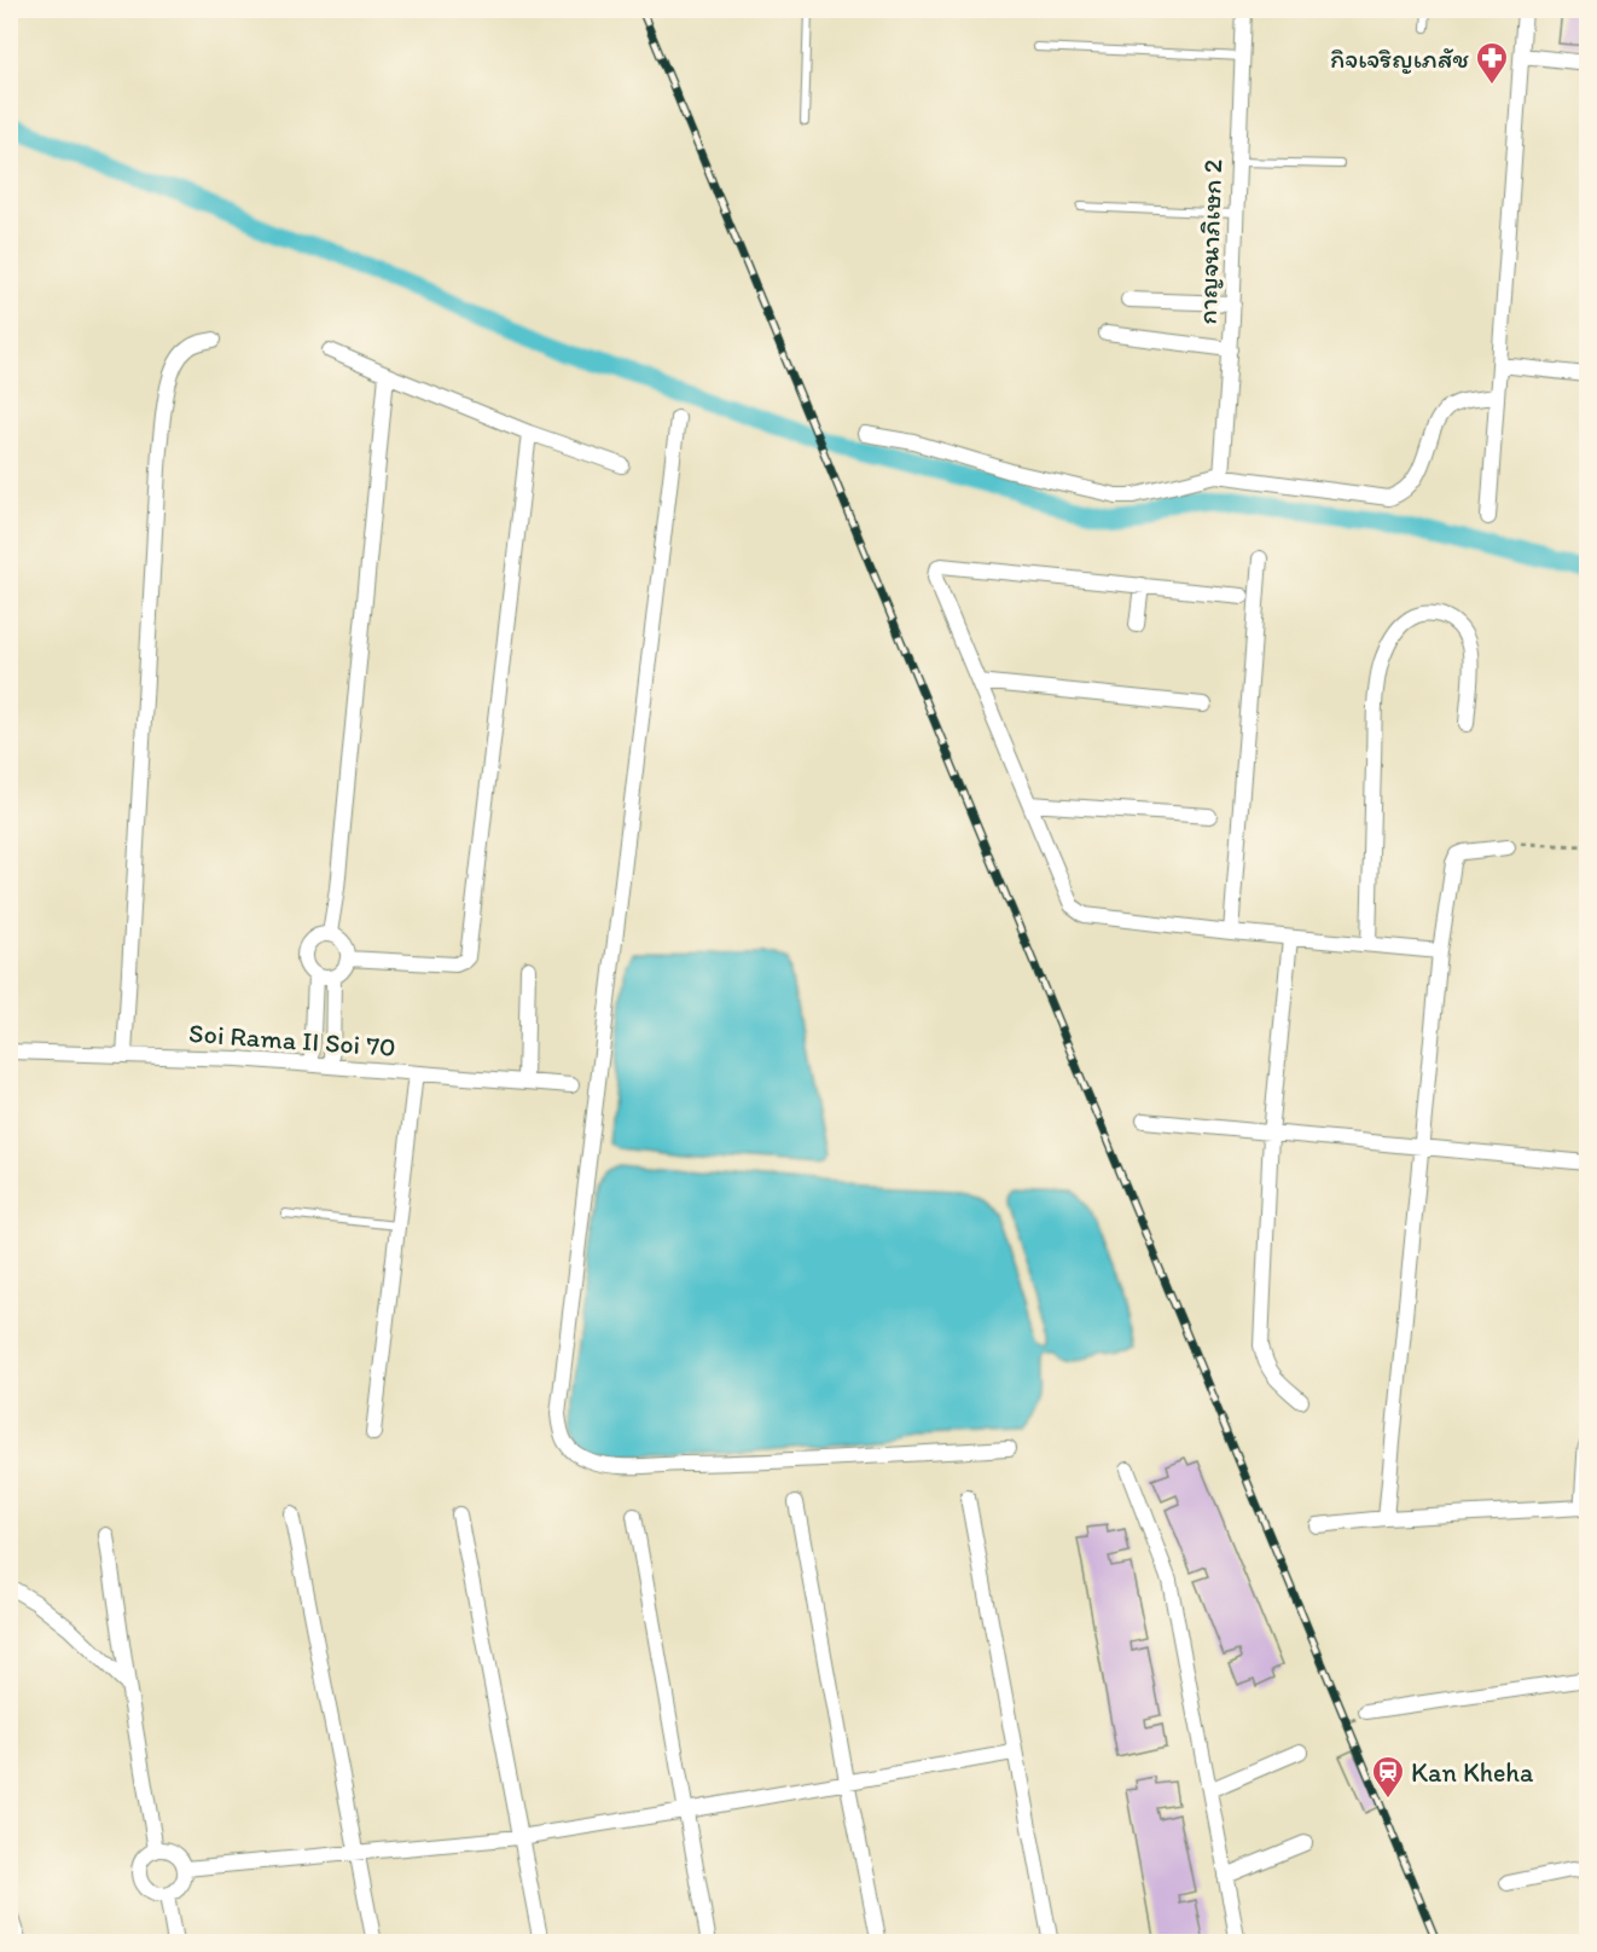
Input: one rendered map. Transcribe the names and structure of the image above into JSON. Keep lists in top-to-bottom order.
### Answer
{
  "streets": {
    "street": ["กาญจนาภิเษก 2", "Soi Rama II Soi 70"]
  },
  "places": {
    "pharmacy": ["กิจเจริญเภสัช"],
    "station": ["Kan Kheha"]
  }
}
